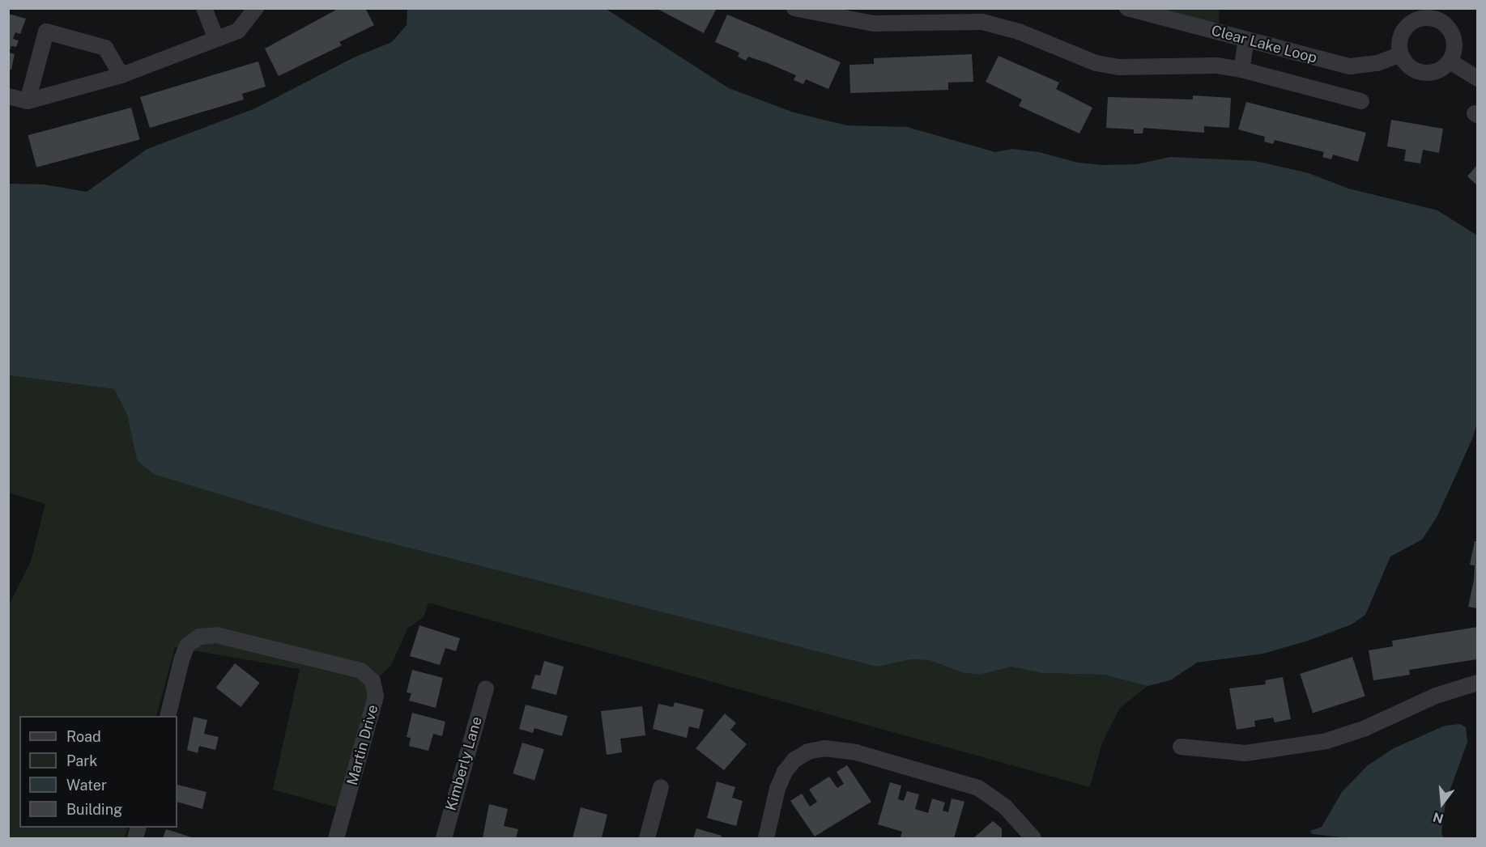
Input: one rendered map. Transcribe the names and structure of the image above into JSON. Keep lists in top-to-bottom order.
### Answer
{
  "streets": {
    "street": ["Clear Lake Loop", "Martin Drive", "Kimberly Lane"]
  },
  "legend": [
    "Road",
    "Park",
    "Water",
    "Building"
  ],
  "north": "bottom"
}
